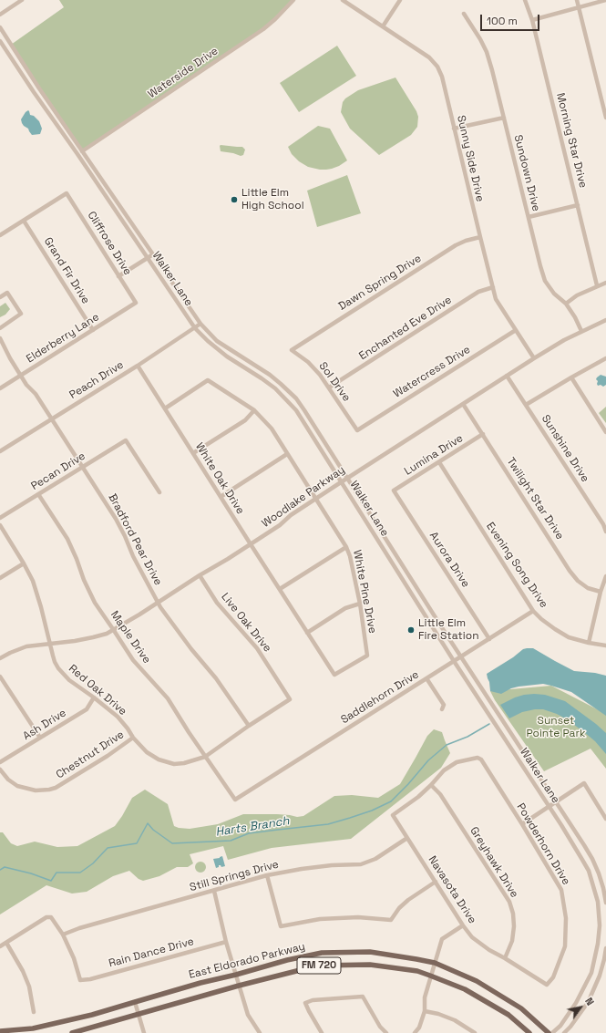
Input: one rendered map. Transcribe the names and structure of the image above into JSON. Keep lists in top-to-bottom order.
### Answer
{
  "streets": {
    "main road": ["East Eldorado Parkway", "FM 720"],
    "street": [
      "Waterside Drive",
      "Morning Star Drive",
      "Sunny Side Drive",
      "Sundown Drive",
      "Cliffrose Drive",
      "Grand Fir Drive",
      "Walker Lane",
      "Dawn Spring Drive",
      "Enchanted Eve Drive",
      "Elderberry Lane",
      "Watercress Drive",
      "Peach Drive",
      "Sol Drive",
      "Sunshine Drive",
      "Lumina Drive",
      "Pecan Drive",
      "White Oak Drive",
      "Woodlake Parkway",
      "Twilight Star Drive",
      "Bradford Pear Drive",
      "Aurora Drive",
      "Evening Song Drive",
      "White Pine Drive",
      "Live Oak Drive",
      "Maple Drive",
      "Red Oak Drive",
      "Saddlehorn Drive",
      "Ash Drive",
      "Chestnut Drive",
      "Powderhorn Drive",
      "Greyhawk Drive",
      "Still Springs Drive",
      "Navasota Drive",
      "Rain Dance Drive"
    ]
  },
  "crossings": [
    ["Waterside Drive", "Walker Lane"],
    ["Sunny Side Drive", "Dawn Spring Drive"],
    ["Sunny Side Drive", "Enchanted Eve Drive"],
    ["Sunny Side Drive", "Watercress Drive"],
    ["Sunny Side Drive", "Woodlake Parkway"],
    ["Sundown Drive", "Woodlake Parkway"],
    ["Cliffrose Drive", "Grand Fir Drive"],
    ["Cliffrose Drive", "Elderberry Lane"],
    ["Grand Fir Drive", "Elderberry Lane"],
    ["Walker Lane", "Peach Drive"],
    ["Walker Lane", "Woodlake Parkway"],
    ["Walker Lane", "Saddlehorn Drive"],
    ["Dawn Spring Drive", "Sol Drive"],
    ["Enchanted Eve Drive", "Sol Drive"],
    ["Elderberry Lane", "Bradford Pear Drive"],
    ["Watercress Drive", "Sol Drive"],
    ["Peach Drive", "White Oak Drive"],
    ["Peach Drive", "Bradford Pear Drive"],
    ["Sunshine Drive", "Woodlake Parkway"],
    ["Lumina Drive", "Twilight Star Drive"],
    ["Lumina Drive", "Aurora Drive"],
    ["Lumina Drive", "Evening Song Drive"],
    ["Pecan Drive", "Bradford Pear Drive"],
    ["Pecan Drive", "Maple Drive"],
    ["White Oak Drive", "Woodlake Parkway"],
    ["White Oak Drive", "White Pine Drive"],
    ["Woodlake Parkway", "Twilight Star Drive"],
    ["Woodlake Parkway", "Bradford Pear Drive"],
    ["Woodlake Parkway", "White Pine Drive"],
    ["Woodlake Parkway", "Live Oak Drive"],
    ["Woodlake Parkway", "Maple Drive"],
    ["Woodlake Parkway", "Red Oak Drive"],
    ["Bradford Pear Drive", "Red Oak Drive"],
    ["Aurora Drive", "Saddlehorn Drive"],
    ["Evening Song Drive", "Saddlehorn Drive"],
    ["Live Oak Drive", "Red Oak Drive"],
    ["Maple Drive", "Red Oak Drive"],
    ["Maple Drive", "Saddlehorn Drive"],
    ["Red Oak Drive", "Ash Drive"],
    ["Red Oak Drive", "Chestnut Drive"],
    ["Powderhorn Drive", "Greyhawk Drive"],
    ["Powderhorn Drive", "Navasota Drive"],
    ["Greyhawk Drive", "Navasota Drive"],
    ["Still Springs Drive", "Navasota Drive"],
    ["Still Springs Drive", "Rain Dance Drive"]
  ],
  "water": ["Harts Branch"],
  "parks": ["Sunset Pointe Park"],
  "places": ["Little Elm High School", "Little Elm Fire Station"],
  "scale_bar": "100 m",
  "north": "top right"
}
